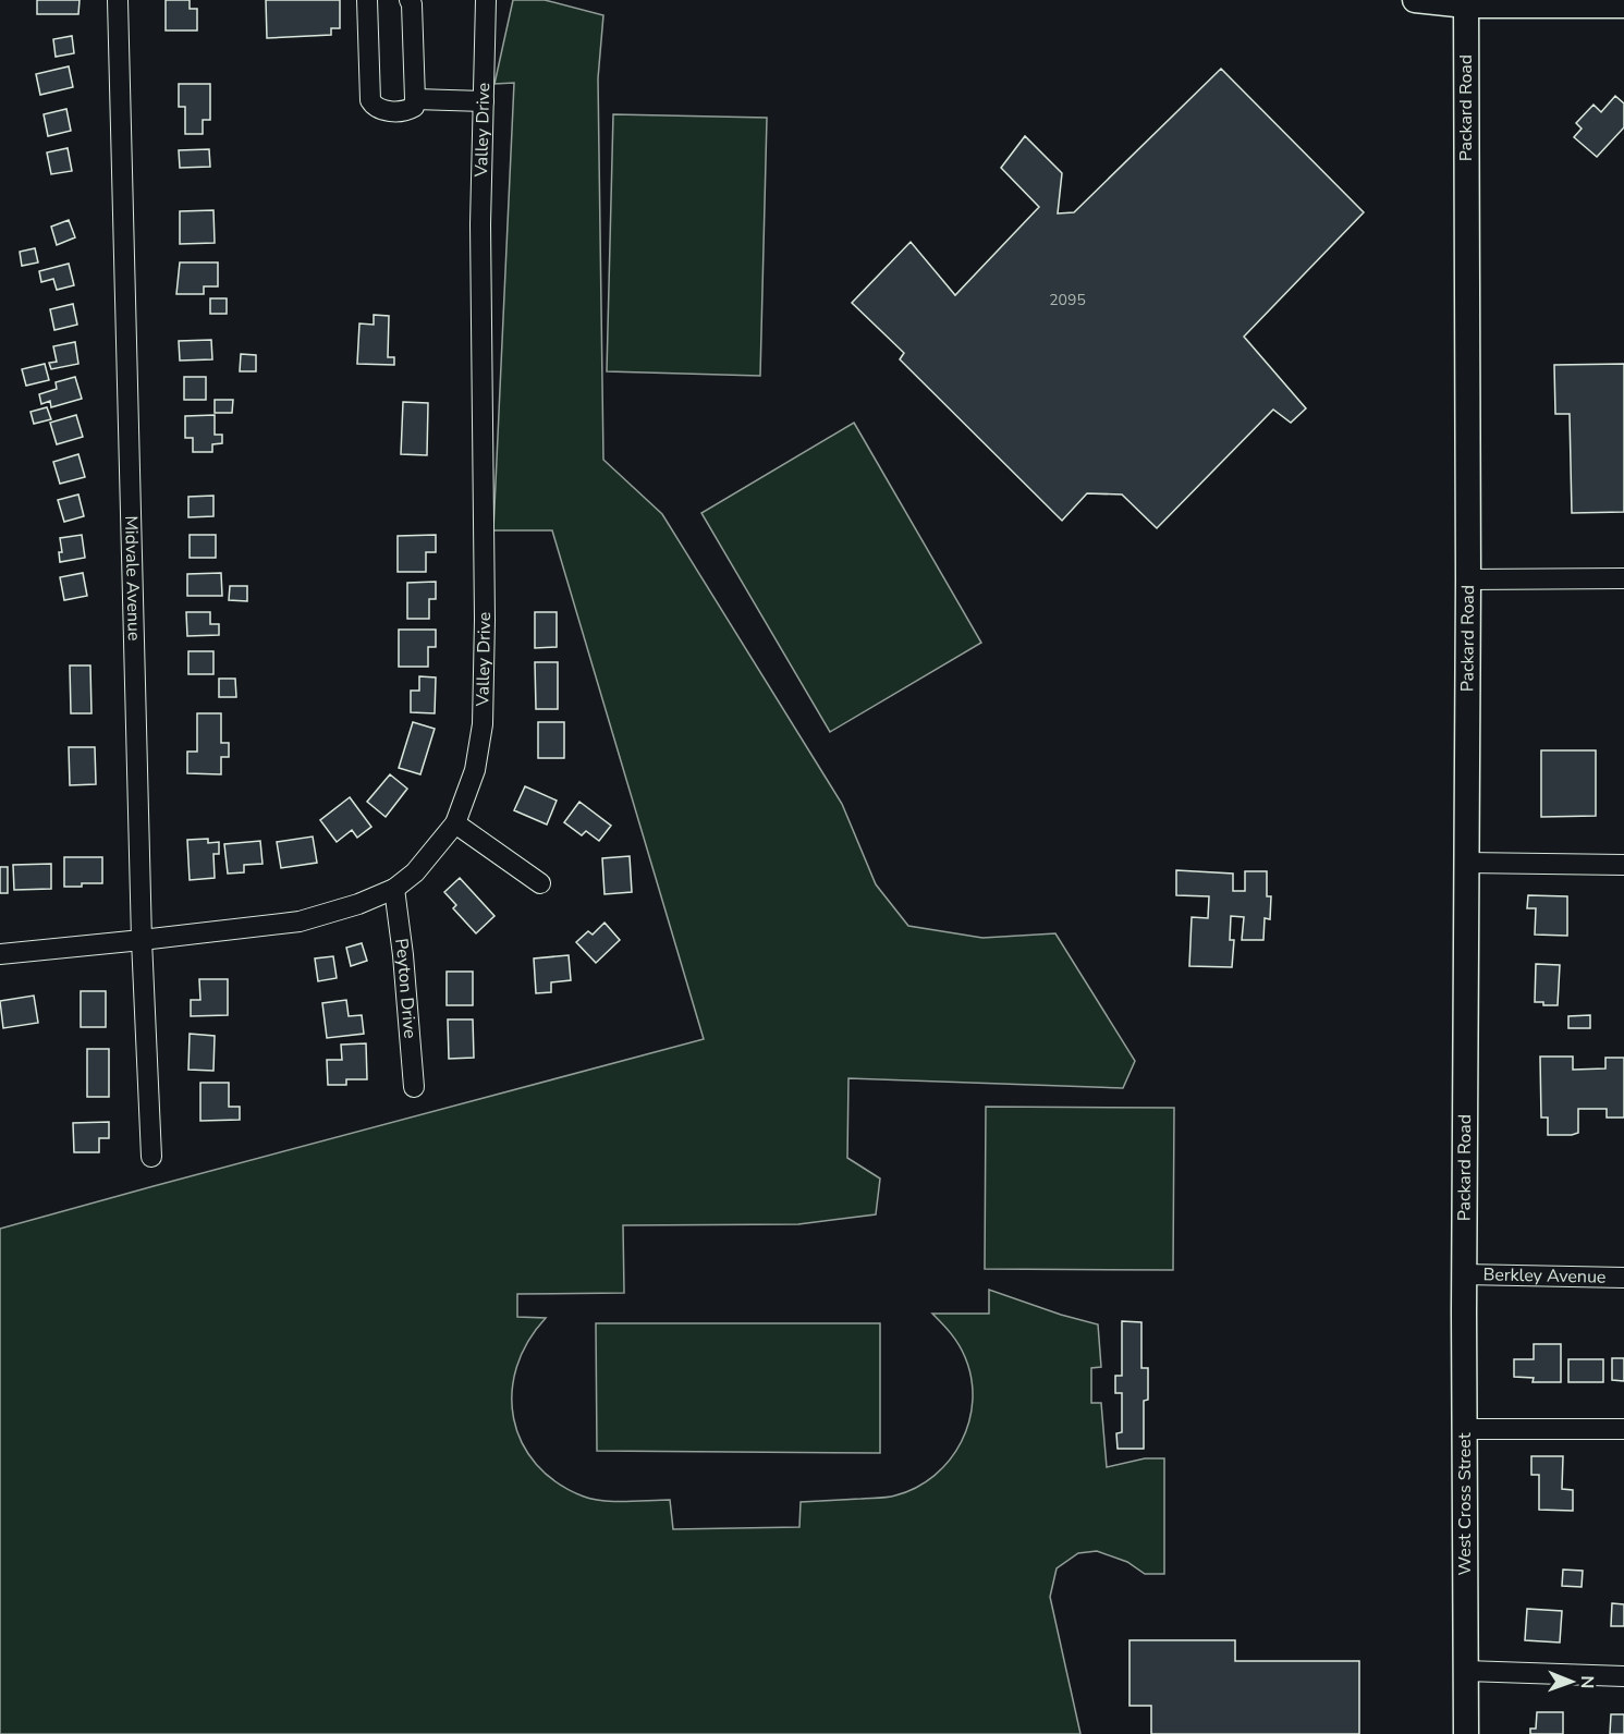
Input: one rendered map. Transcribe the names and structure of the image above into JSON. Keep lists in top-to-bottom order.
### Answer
{
  "streets": {
    "main road": ["Packard Road", "West Cross Street"],
    "street": [
      "Valley Drive",
      "Midvale Avenue",
      "Peyton Drive",
      "Berkley Avenue"
    ]
  },
  "crossings": [
    ["Packard Road", "Berkley Avenue"],
    ["Packard Road", "West Cross Street"],
    ["Valley Drive", "Midvale Avenue"],
    ["Valley Drive", "Peyton Drive"],
    ["Berkley Avenue", "West Cross Street"]
  ],
  "house_numbers": ["2095"],
  "north": "right"
}
